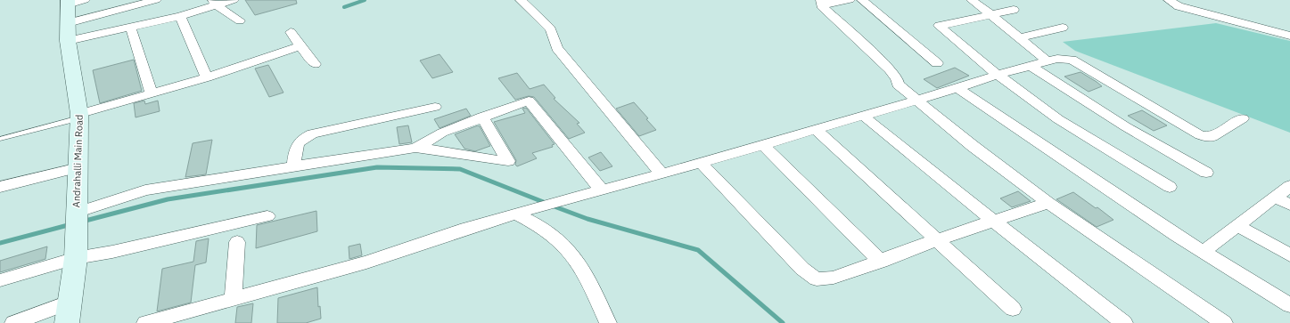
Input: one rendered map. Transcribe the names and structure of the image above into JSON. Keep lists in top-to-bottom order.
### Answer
{
  "streets": {
    "main road": ["Andrahalli Main Road"]
  }
}
